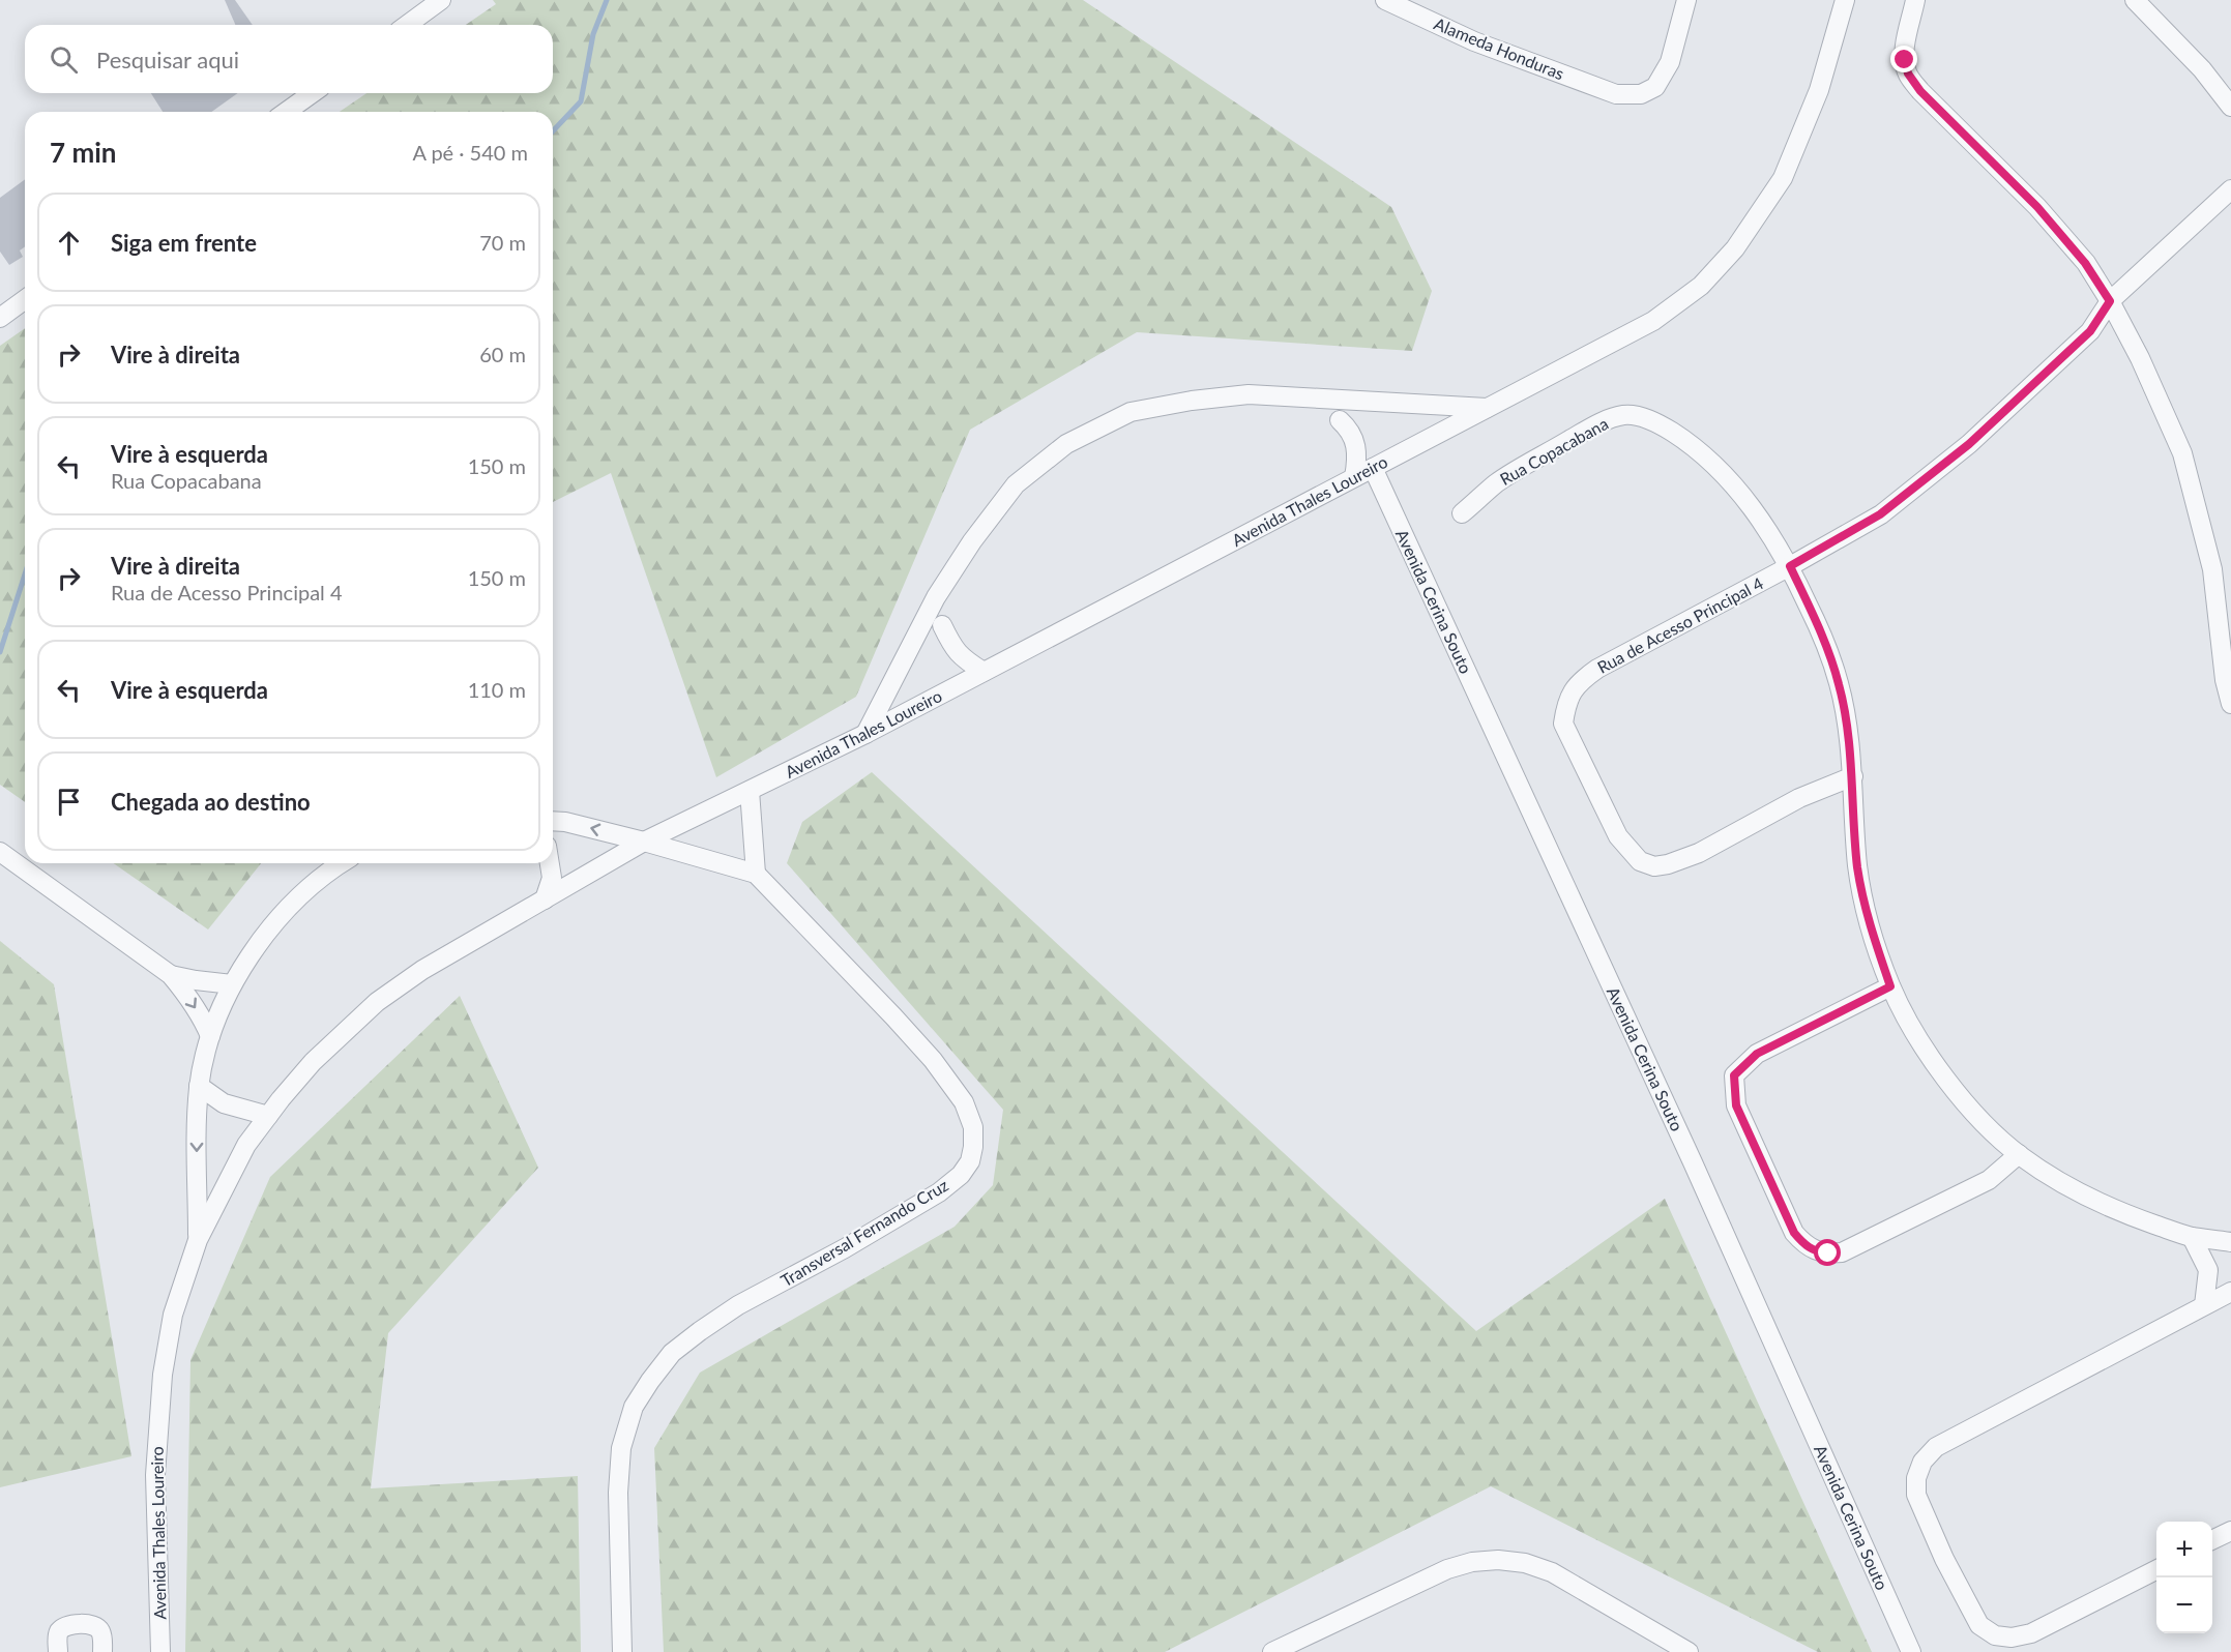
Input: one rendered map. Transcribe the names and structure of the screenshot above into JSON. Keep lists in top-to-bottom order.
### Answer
{
  "streets": {
    "street": [
      "Alameda Honduras",
      "Rua Copacabana",
      "Avenida Thales Loureiro",
      "Avenida Cerina Souto",
      "Rua de Acesso Principal 4",
      "Transversal Fernando Cruz"
    ]
  },
  "crossings": [
    ["Rua Copacabana", "Rua de Acesso Principal 4"],
    ["Avenida Thales Loureiro", "Avenida Cerina Souto"]
  ],
  "page": {
    "search": "Pesquisar aqui",
    "heading": ["7 min", "A pé · 540 m"],
    "list": [
      ["Siga em frente", "70 m"],
      ["Vire à direita", "60 m"],
      ["Vire à esquerda", "Rua Copacabana", "150 m"],
      ["Vire à direita", "Rua de Acesso Principal 4", "150 m"],
      ["Vire à esquerda", "110 m"],
      "Chegada ao destino"
    ],
    "map_buttons": ["+", "−"]
  }
}
